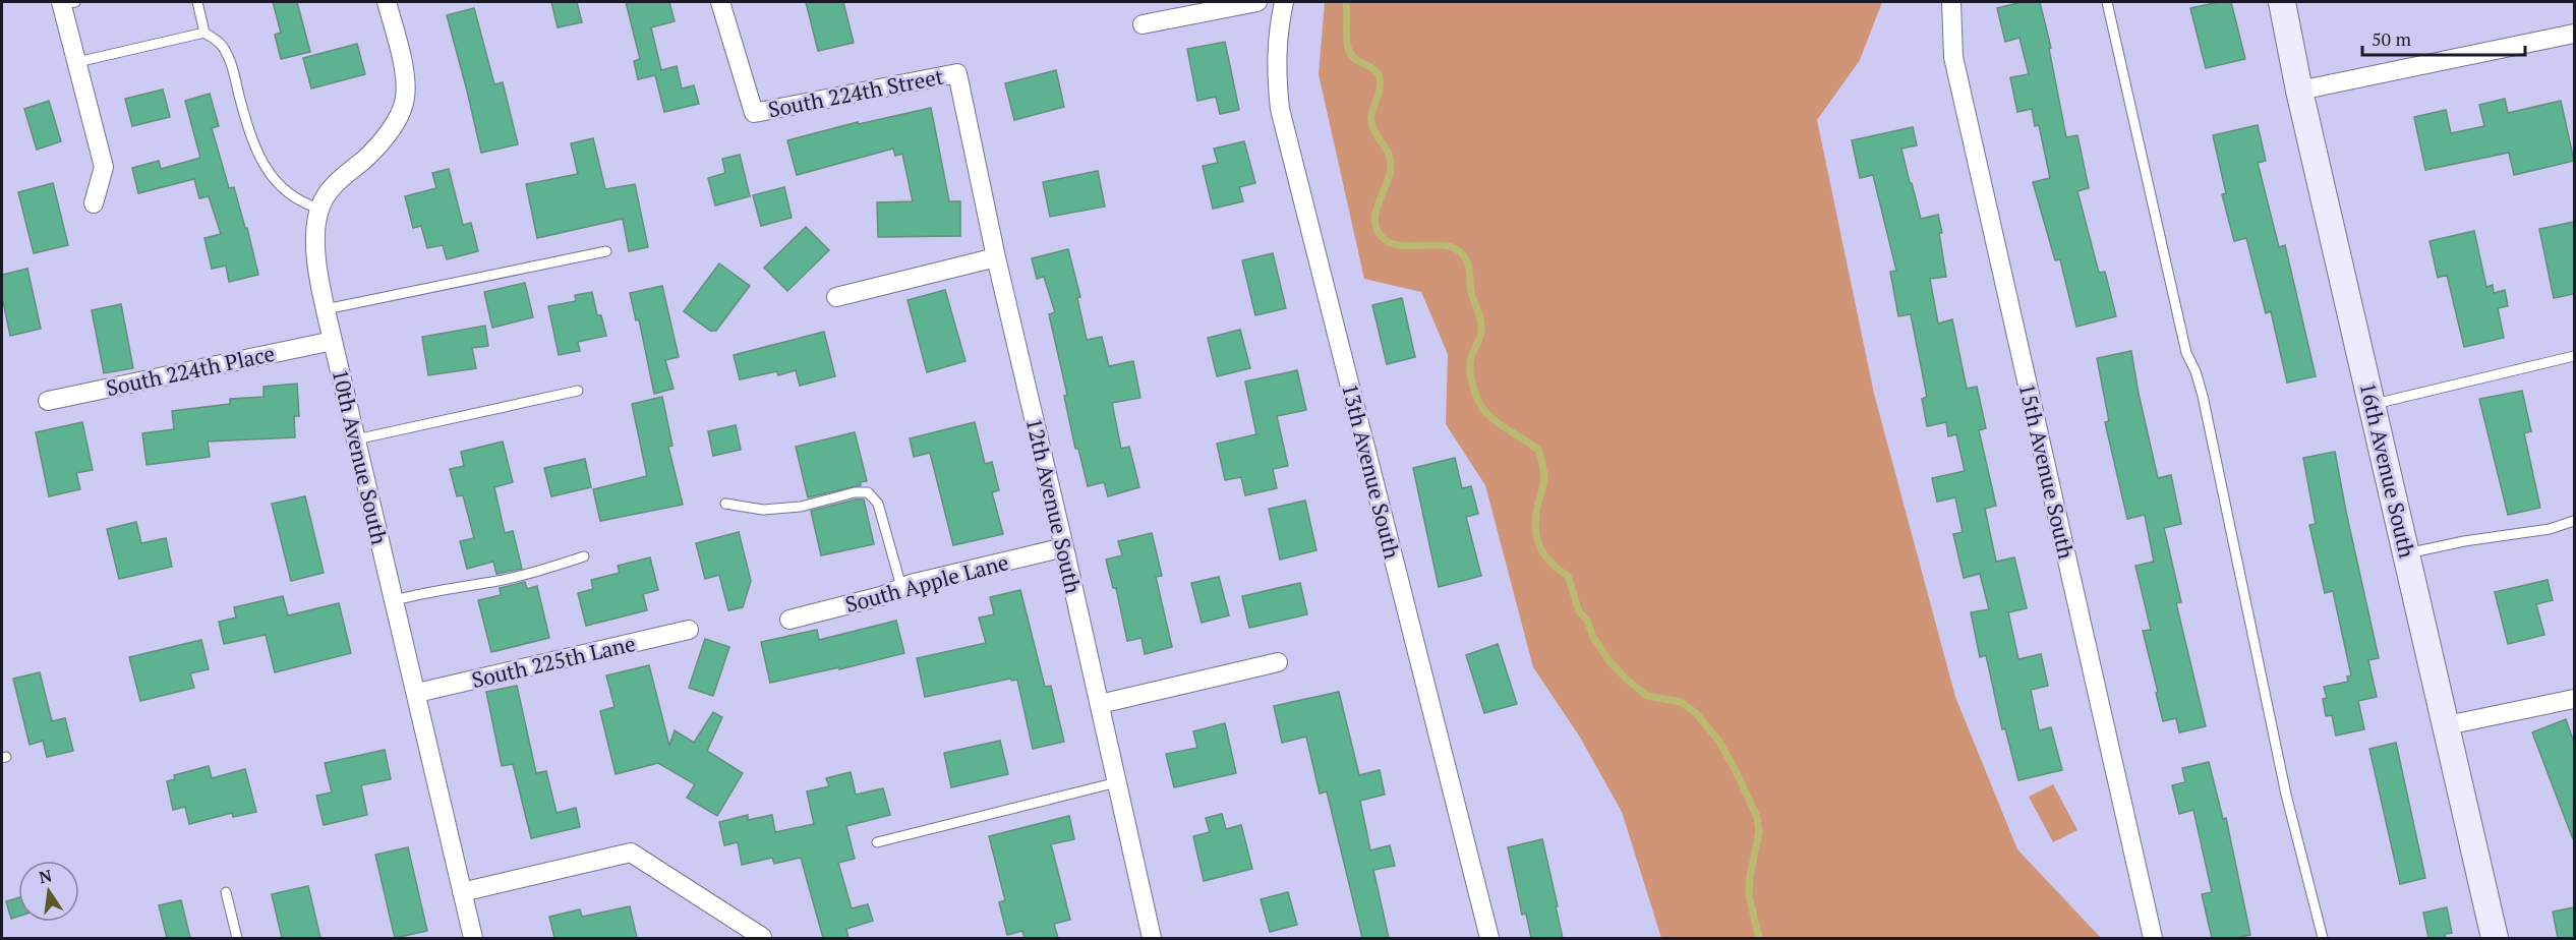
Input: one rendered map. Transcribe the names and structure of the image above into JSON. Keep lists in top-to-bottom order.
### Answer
{
  "streets": {
    "street": [
      "South 224th Street",
      "South 224th Place",
      "10th Avenue South",
      "16th Avenue South",
      "13th Avenue South",
      "15th Avenue South",
      "12th Avenue South",
      "South Apple Lane",
      "South 225th Lane"
    ]
  },
  "crossings": [
    ["South 224th Street", "12th Avenue South"],
    ["South 224th Place", "10th Avenue South"],
    ["10th Avenue South", "South 225th Lane"],
    ["12th Avenue South", "South Apple Lane"]
  ],
  "scale_bar": "50 m",
  "north": "top"
}
